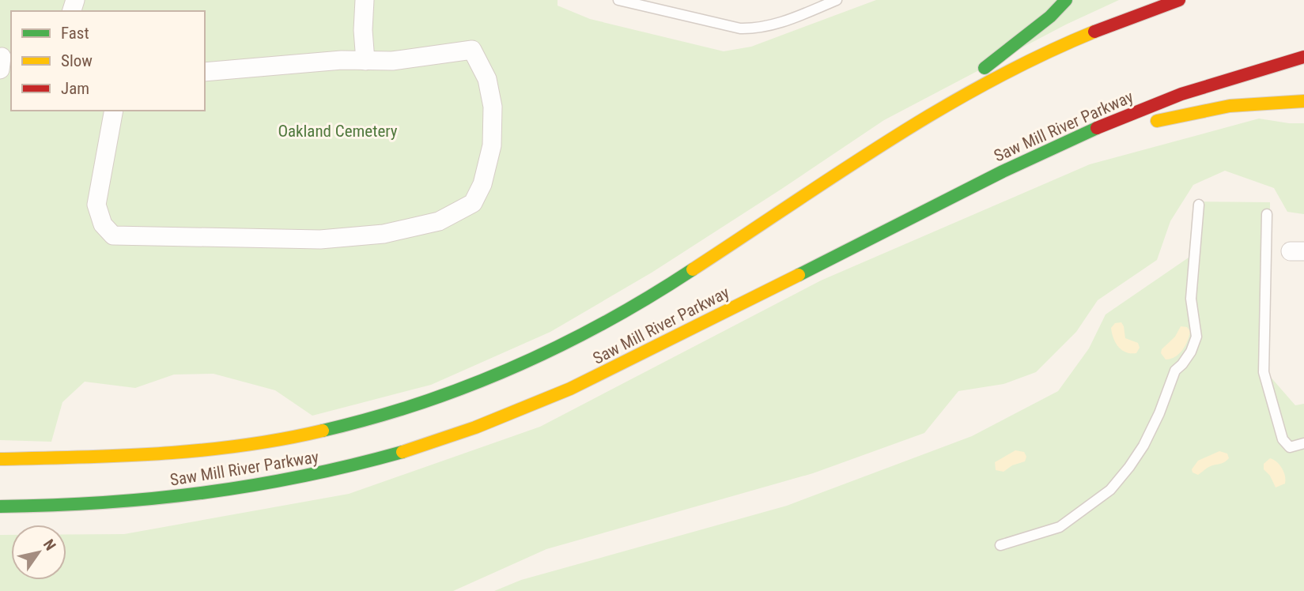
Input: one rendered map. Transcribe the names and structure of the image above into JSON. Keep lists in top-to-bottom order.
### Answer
{
  "streets": {
    "highway": ["Saw Mill River Parkway"]
  },
  "parks": ["Oakland Cemetery"],
  "legend": ["Fast", "Slow", "Jam"],
  "north": "top right"
}
